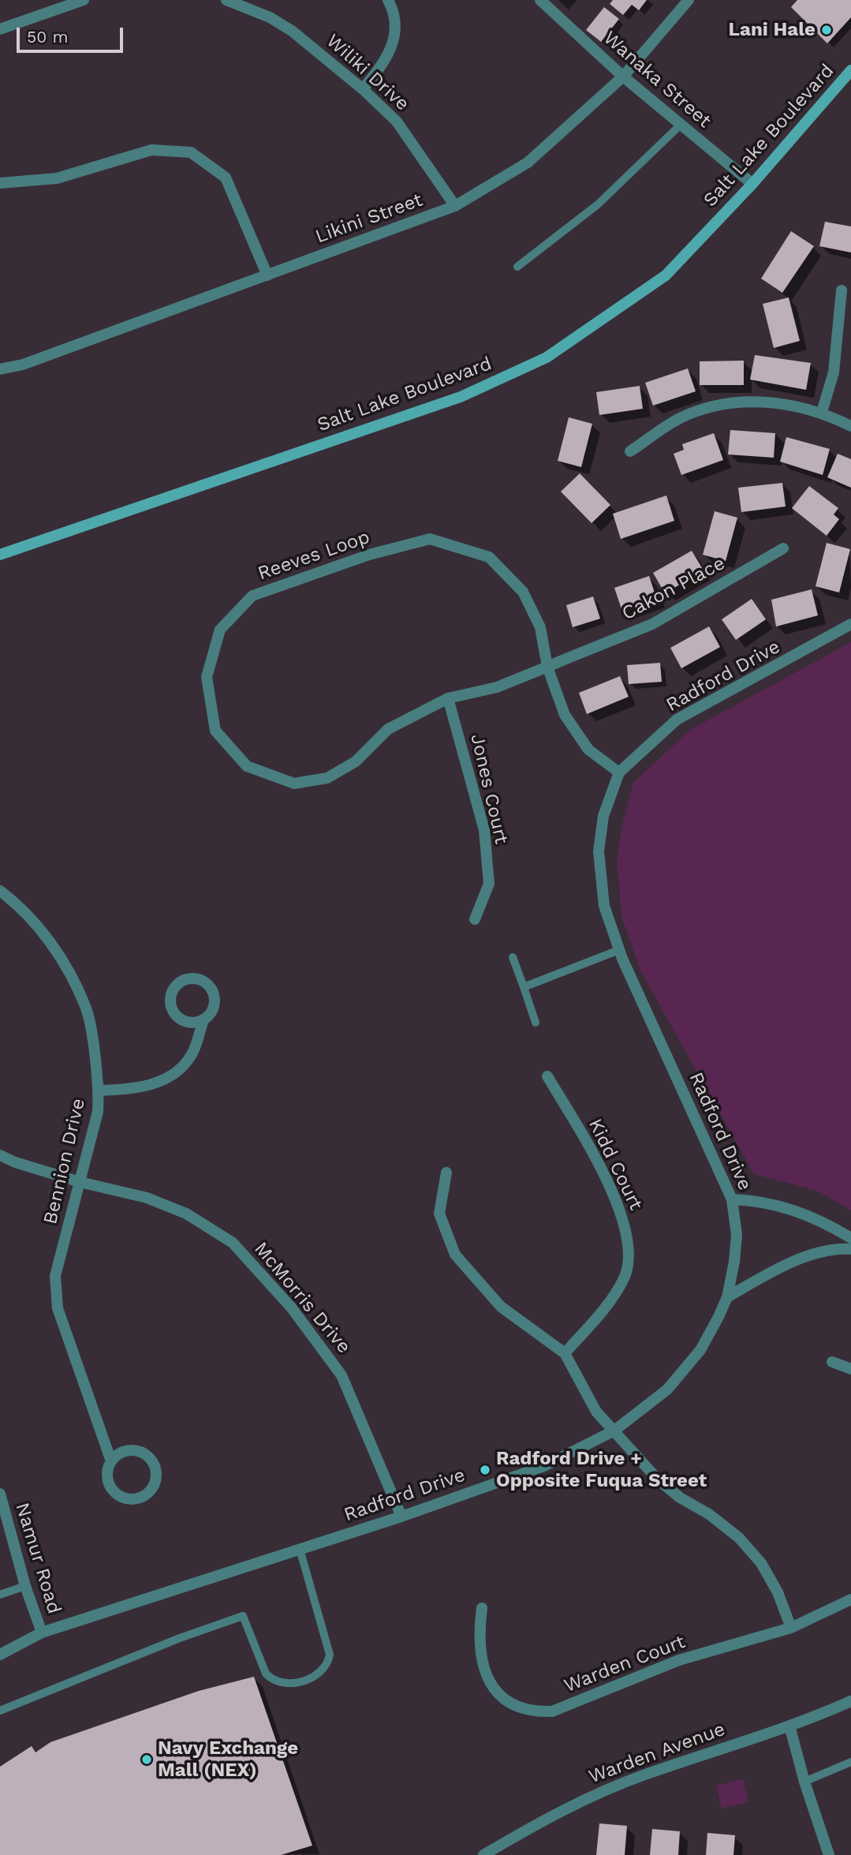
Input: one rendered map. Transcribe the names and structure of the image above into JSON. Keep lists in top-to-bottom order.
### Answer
{
  "streets": {
    "main road": ["Salt Lake Boulevard"],
    "street": [
      "Wiliki Drive",
      "Wanaka Street",
      "Likini Street",
      "Reeves Loop",
      "Cakon Place",
      "Radford Drive",
      "Jones Court",
      "Bennion Drive",
      "Kidd Court",
      "McMorris Drive",
      "Namur Road",
      "Warden Court",
      "Warden Avenue"
    ]
  },
  "crossings": [
    ["Wiliki Drive", "Likini Street"],
    ["Wanaka Street", "Salt Lake Boulevard"],
    ["Wanaka Street", "Likini Street"],
    ["Reeves Loop", "Cakon Place"],
    ["Reeves Loop", "Radford Drive"],
    ["Reeves Loop", "Jones Court"],
    ["Radford Drive", "McMorris Drive"],
    ["Radford Drive", "Namur Road"],
    ["Bennion Drive", "McMorris Drive"]
  ],
  "places": ["Lani Hale", "Radford Drive + Opposite Fuqua Street", "Navy Exchange Mall (NEX)"],
  "scale_bar": "50 m"
}
